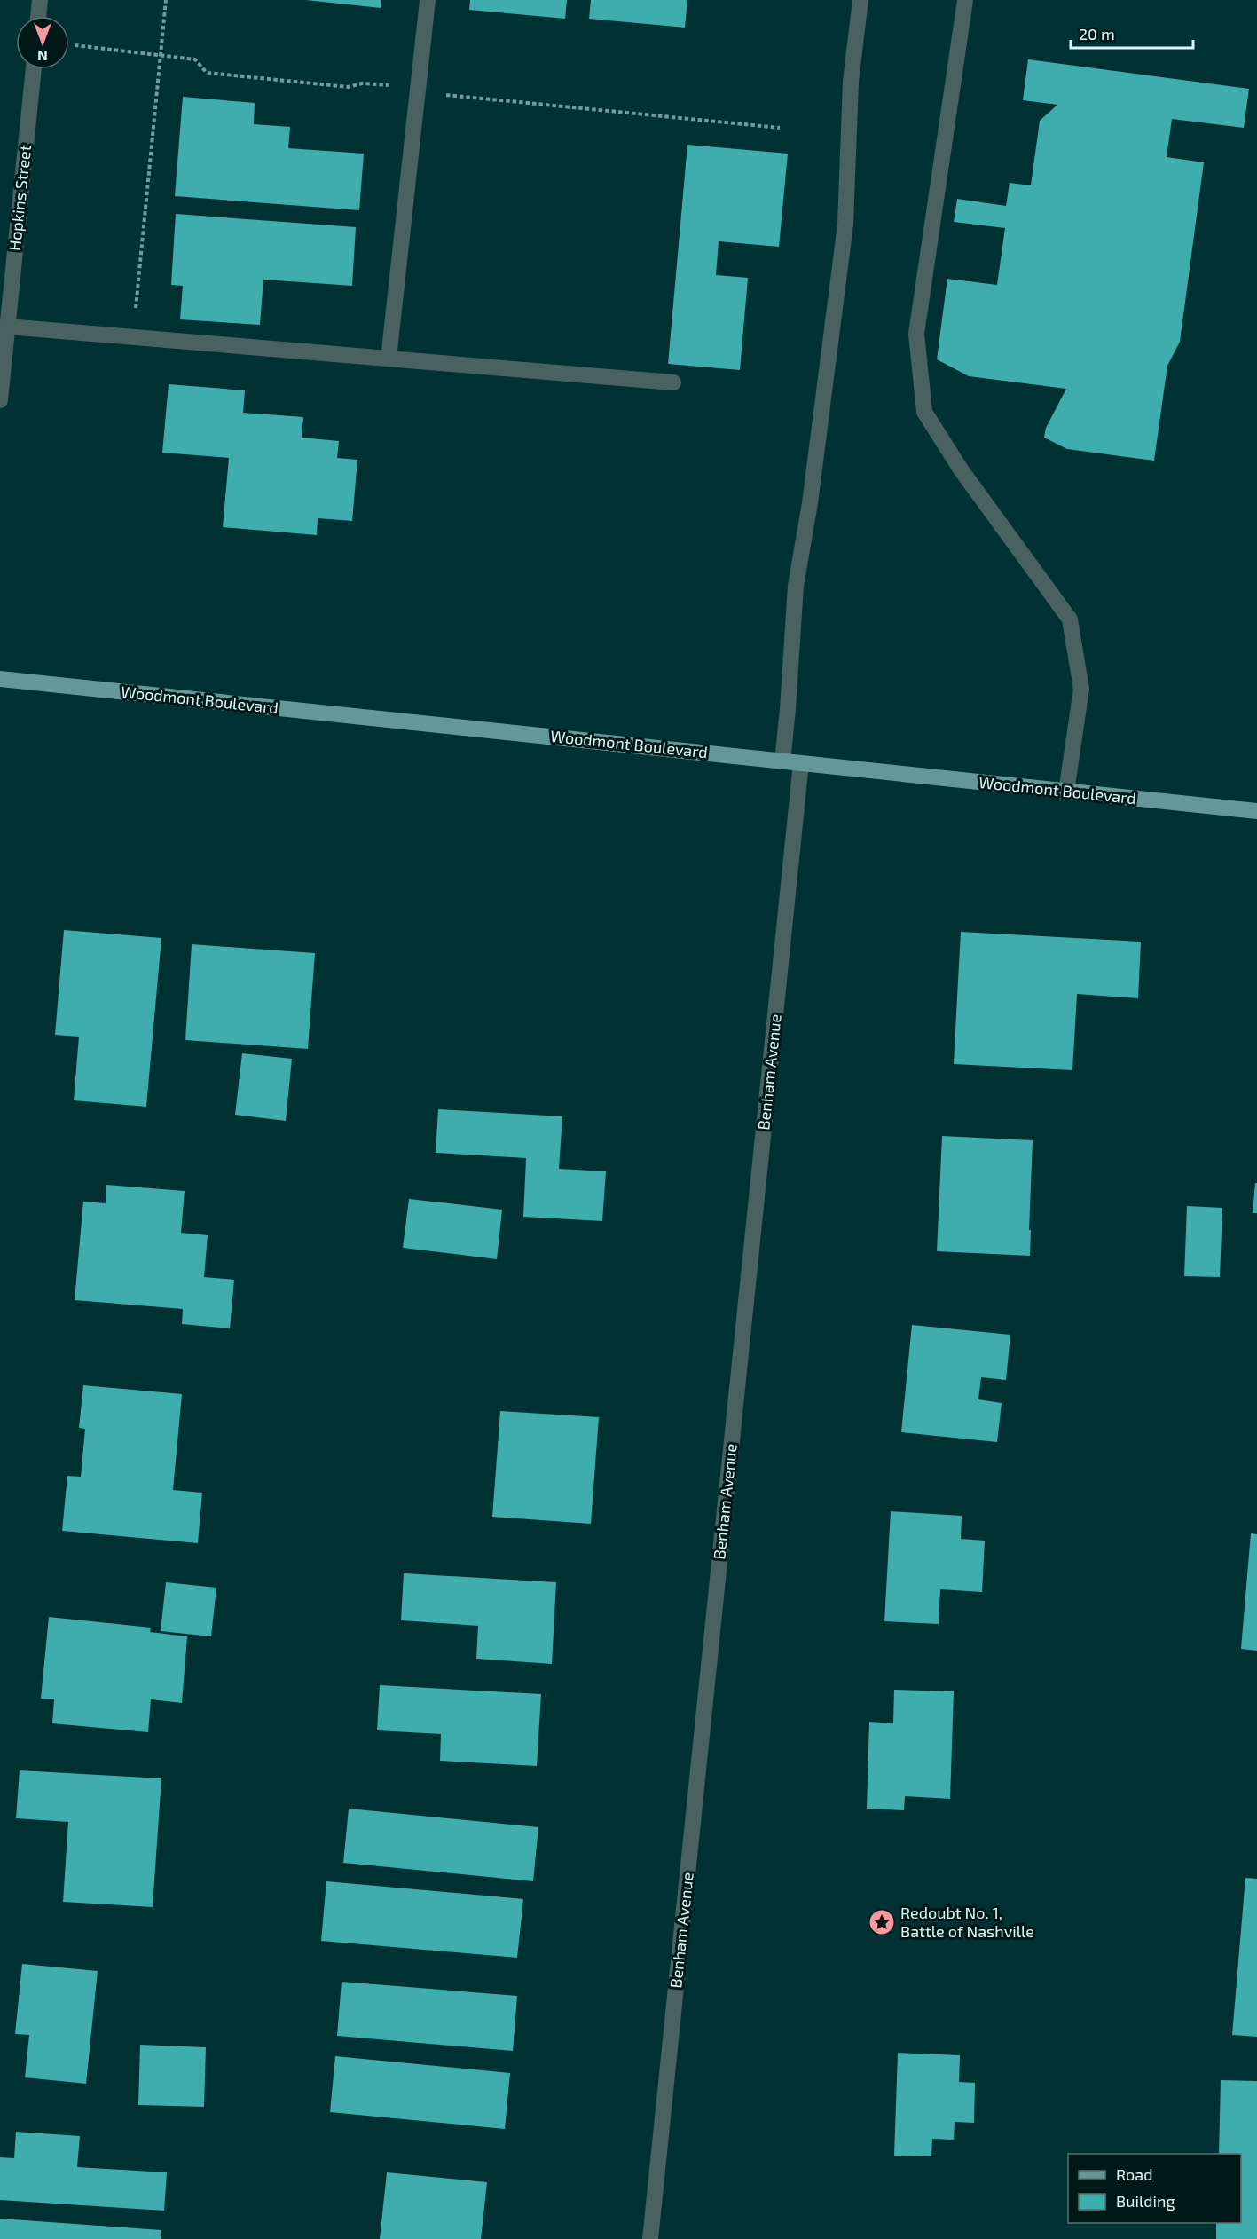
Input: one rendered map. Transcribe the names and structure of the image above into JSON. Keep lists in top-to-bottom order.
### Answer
{
  "streets": {
    "main road": ["Woodmont Boulevard"],
    "street": ["Hopkins Street", "Benham Avenue"]
  },
  "crossings": [
    ["Woodmont Boulevard", "Benham Avenue"]
  ],
  "places": {
    "place": ["Redoubt No. 1, Battle of Nashville"]
  },
  "legend": ["Road", "Building"],
  "scale_bar": "20 m",
  "north": "bottom"
}
